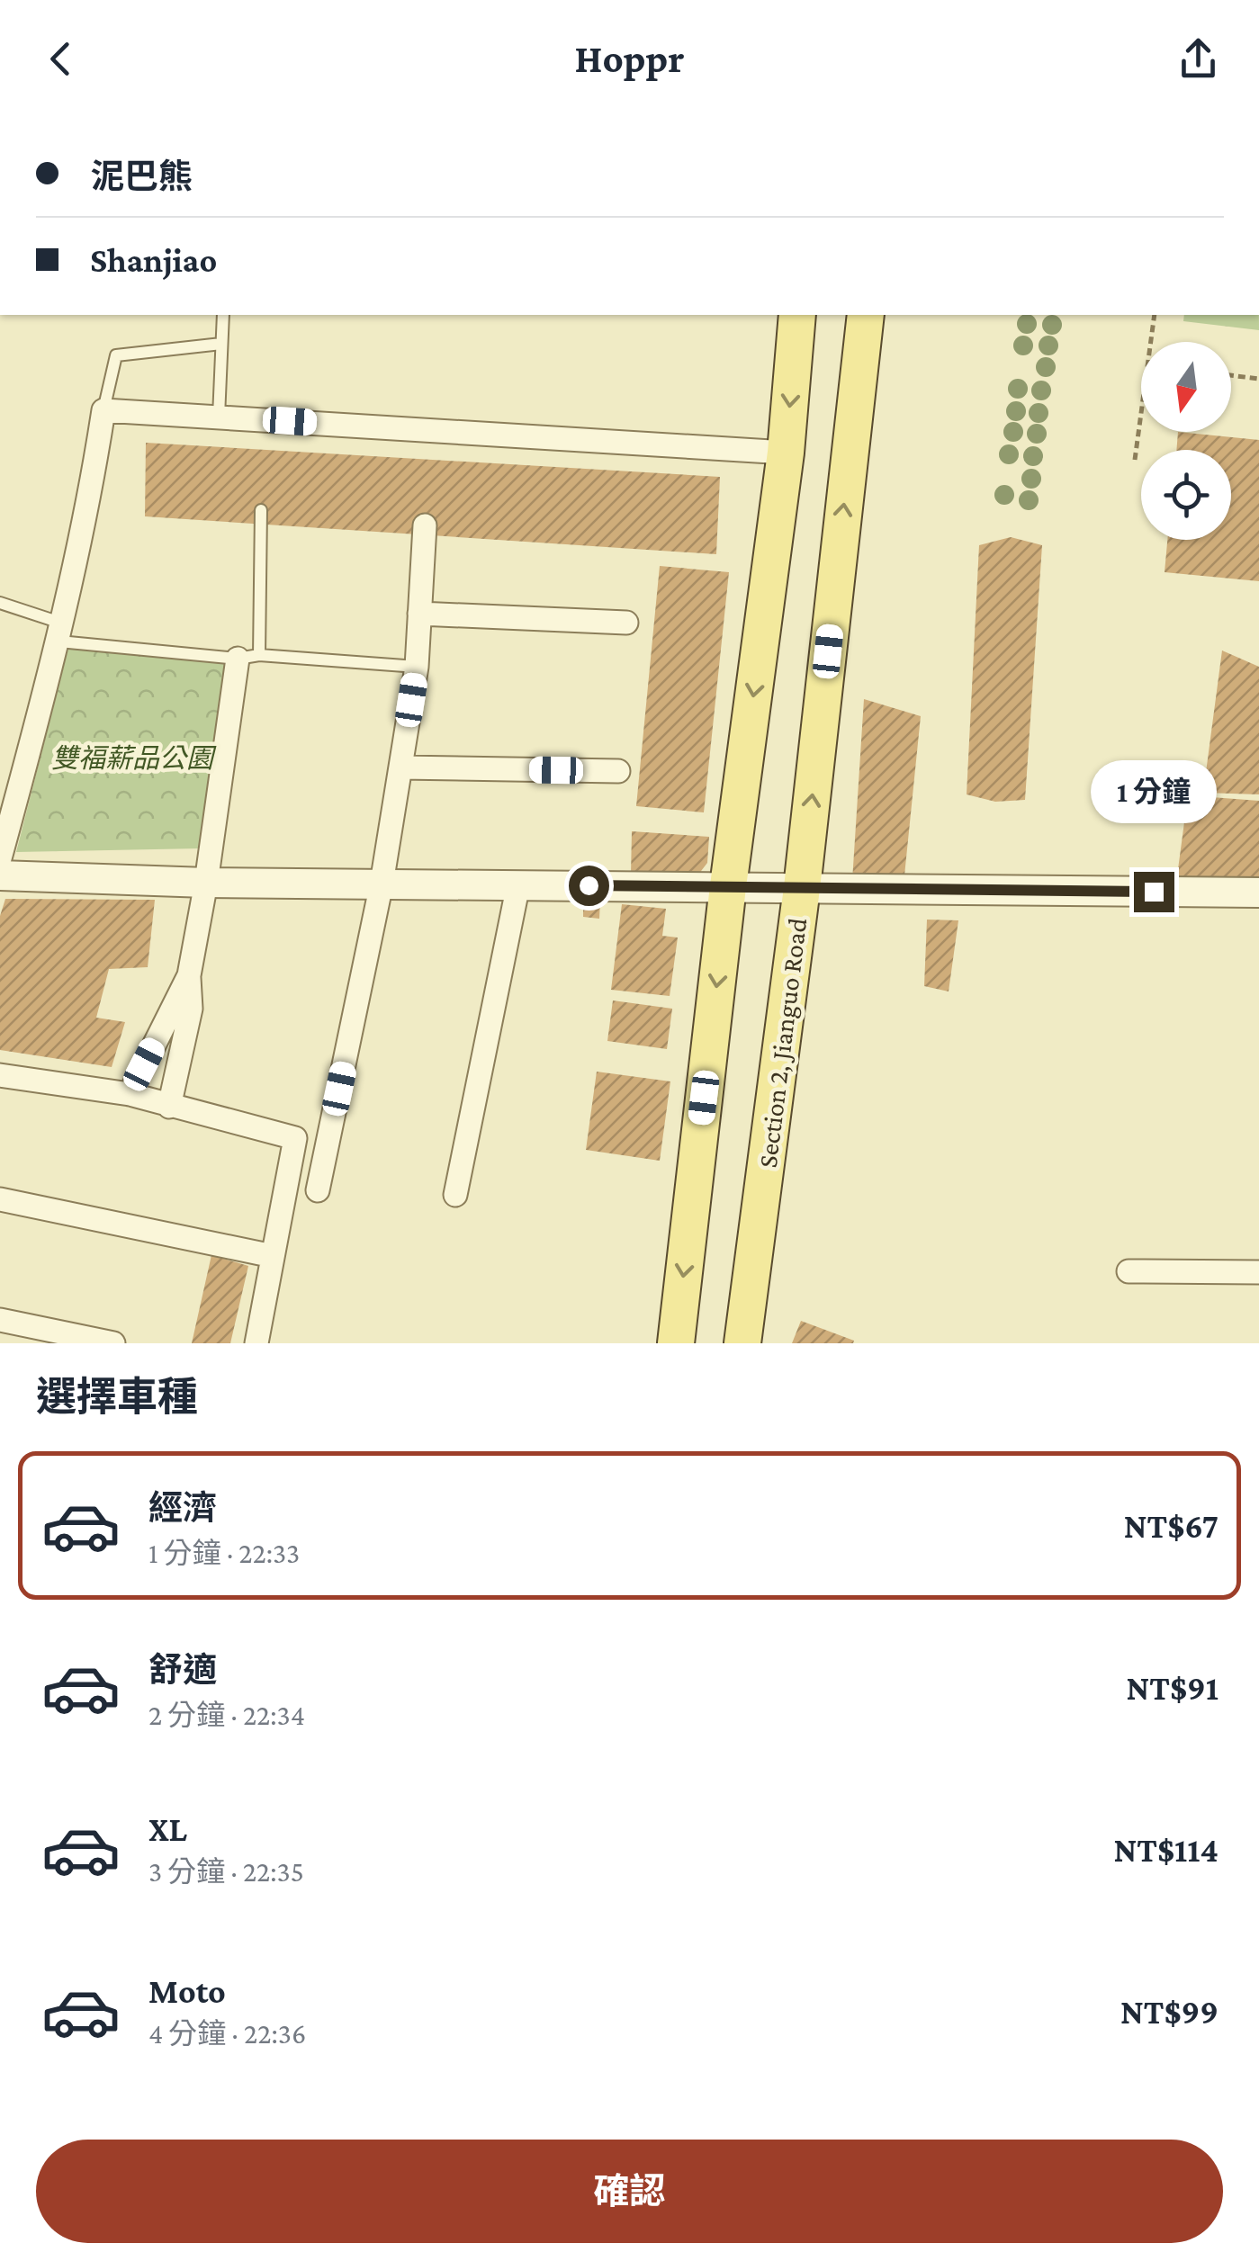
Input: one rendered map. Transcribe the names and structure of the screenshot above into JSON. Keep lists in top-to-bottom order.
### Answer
{
  "streets": {
    "main road": ["Section 2, Jianguo Road"]
  },
  "parks": ["雙福薪品公園"],
  "north": "bottom",
  "page": {
    "header": "Hoppr",
    "banner": ["泥巴熊", "Shanjiao"],
    "bubble": "1 分鐘",
    "heading": "選擇車種",
    "list": [
      {
        "name": "經濟",
        "note": "1 分鐘 · 22:33",
        "value": "NT$67"
      },
      {
        "name": "舒適",
        "note": "2 分鐘 · 22:34",
        "value": "NT$91"
      },
      {
        "name": "XL",
        "note": "3 分鐘 · 22:35",
        "value": "NT$114"
      },
      {
        "name": "Moto",
        "note": "4 分鐘 · 22:36",
        "value": "NT$99"
      }
    ],
    "buttons": "確認"
  }
}
